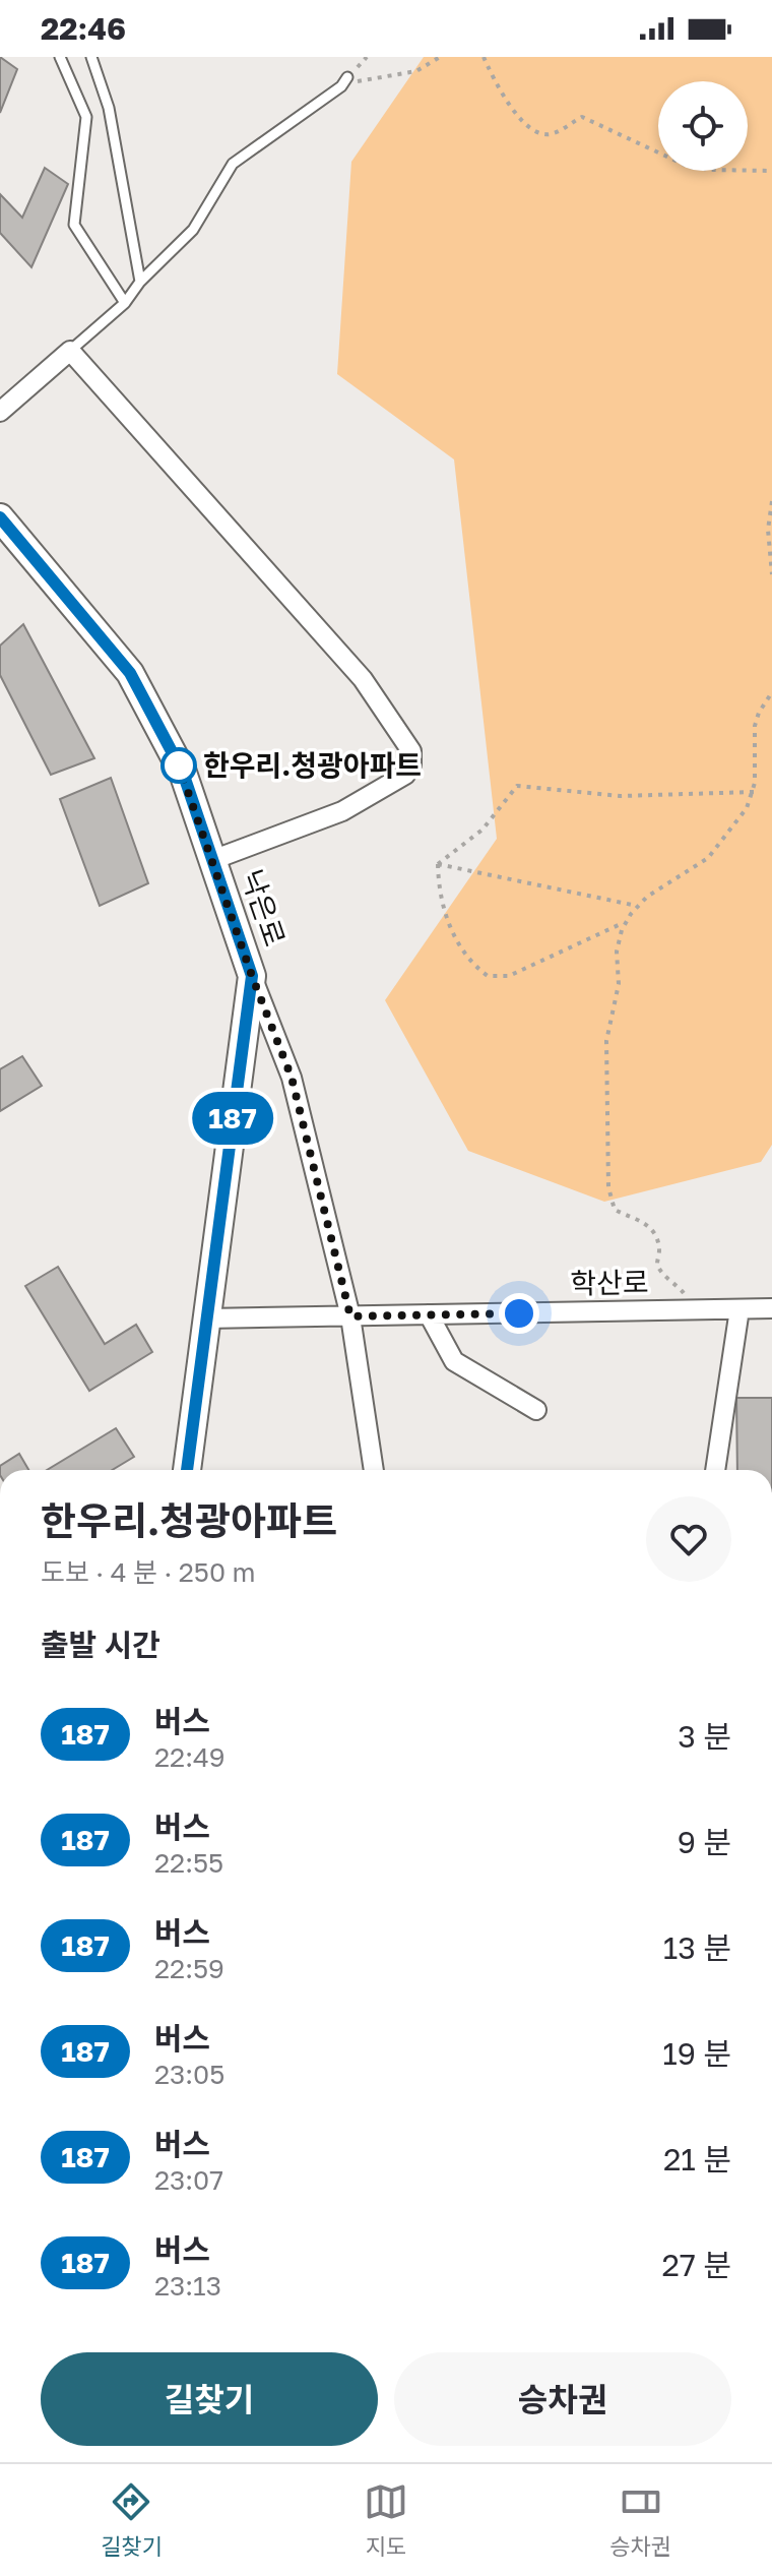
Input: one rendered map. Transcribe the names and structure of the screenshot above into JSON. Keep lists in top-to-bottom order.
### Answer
{
  "streets": {
    "main road": ["낙은로"],
    "street": ["학산로"]
  },
  "crossings": [
    ["낙은로", "학산로"]
  ],
  "places": ["한우리.청광아파트"],
  "lines": ["bus line 187"],
  "page": {
    "status": "22:46",
    "on_map": "187",
    "heading": [
      ["한우리.청광아파트", "도보 · 4 분 · 250 m"],
      "출발 시간"
    ],
    "list": [
      {
        "mark": "187",
        "name": "버스",
        "note": "22:49",
        "value": "3 분"
      },
      {
        "mark": "187",
        "name": "버스",
        "note": "22:55",
        "value": "9 분"
      },
      {
        "mark": "187",
        "name": "버스",
        "note": "22:59",
        "value": "13 분"
      },
      {
        "mark": "187",
        "name": "버스",
        "note": "23:05",
        "value": "19 분"
      },
      {
        "mark": "187",
        "name": "버스",
        "note": "23:07",
        "value": "21 분"
      },
      {
        "mark": "187",
        "name": "버스",
        "note": "23:13",
        "value": "27 분"
      }
    ],
    "buttons": ["길찾기", "승차권"],
    "tabs": ["길찾기", "지도", "승차권"]
  }
}
